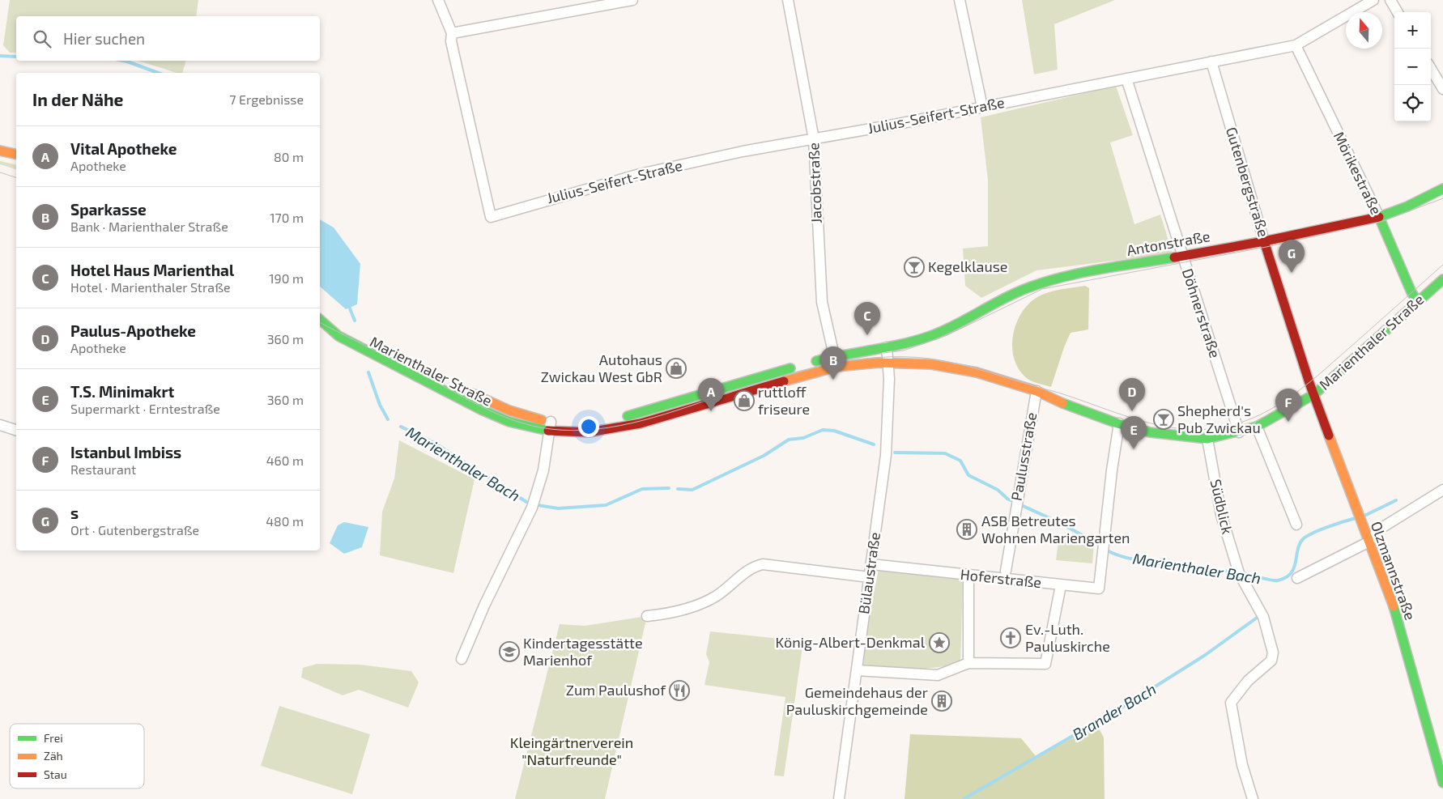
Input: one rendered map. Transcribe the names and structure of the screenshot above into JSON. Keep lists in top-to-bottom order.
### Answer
{
  "streets": {
    "main road": [
      "Mörikestraße",
      "Gutenbergstraße",
      "Antonstraße",
      "Marienthaler Straße",
      "Olzmannstraße"
    ],
    "street": [
      "Julius-Seifert-Straße",
      "Jacobstraße",
      "Döhnerstraße",
      "Paulusstraße",
      "Südblick",
      "Bülaustraße",
      "Hoferstraße"
    ]
  },
  "crossings": [
    ["Julius-Seifert-Straße", "Mörikestraße"],
    ["Julius-Seifert-Straße", "Gutenbergstraße"],
    ["Julius-Seifert-Straße", "Jacobstraße"],
    ["Julius-Seifert-Straße", "Döhnerstraße"],
    ["Mörikestraße", "Antonstraße"],
    ["Mörikestraße", "Marienthaler Straße"],
    ["Gutenbergstraße", "Antonstraße"],
    ["Gutenbergstraße", "Marienthaler Straße"],
    ["Gutenbergstraße", "Olzmannstraße"],
    ["Jacobstraße", "Marienthaler Straße"],
    ["Antonstraße", "Döhnerstraße"],
    ["Antonstraße", "Marienthaler Straße"],
    ["Döhnerstraße", "Marienthaler Straße"],
    ["Marienthaler Straße", "Paulusstraße"],
    ["Marienthaler Straße", "Südblick"],
    ["Marienthaler Straße", "Olzmannstraße"],
    ["Marienthaler Straße", "Bülaustraße"],
    ["Marienthaler Straße", "Hoferstraße"],
    ["Bülaustraße", "Hoferstraße"]
  ],
  "water": ["Marienthaler Bach", "Brander Bach"],
  "parks": ["Kleingärtnerverein \"Naturfreunde\""],
  "places": {
    "bar": ["Kegelklause", "Shepherd's Pub Zwickau"],
    "shop": ["Autohaus Zwickau West GbR", "ruttloff friseure"],
    "building": ["ASB Betreutes Wohnen Mariengarten", "Gemeindehaus der Pauluskirchgemeinde"],
    "church": ["Ev.-Luth. Pauluskirche"],
    "place": ["König-Albert-Denkmal"],
    "school or university": ["Kindertagesstätte Marienhof"],
    "restaurant": ["Zum Paulushof"]
  },
  "legend": ["Frei", "Zäh", "Stau"],
  "north": "top",
  "page": {
    "map_buttons": ["+", "−"],
    "search": "Hier suchen",
    "heading": ["In der Nähe", "7 Ergebnisse"],
    "list": [
      {
        "mark": "A",
        "name": "Vital Apotheke",
        "note": "Apotheke",
        "value": "80 m"
      },
      {
        "mark": "B",
        "name": "Sparkasse",
        "note": "Bank · Marienthaler Straße",
        "value": "170 m"
      },
      {
        "mark": "C",
        "name": "Hotel Haus Marienthal",
        "note": "Hotel · Marienthaler Straße",
        "value": "190 m"
      },
      {
        "mark": "D",
        "name": "Paulus-Apotheke",
        "note": "Apotheke",
        "value": "360 m"
      },
      {
        "mark": "E",
        "name": "T.S. Minimakrt",
        "note": "Supermarkt · Erntestraße",
        "value": "360 m"
      },
      {
        "mark": "F",
        "name": "Istanbul Imbiss",
        "note": "Restaurant",
        "value": "460 m"
      },
      {
        "mark": "G",
        "name": "s",
        "note": "Ort · Gutenbergstraße",
        "value": "480 m"
      }
    ],
    "pins": [
      "G",
      "C",
      "B",
      "A",
      "D",
      "F",
      "E"
    ]
  }
}
